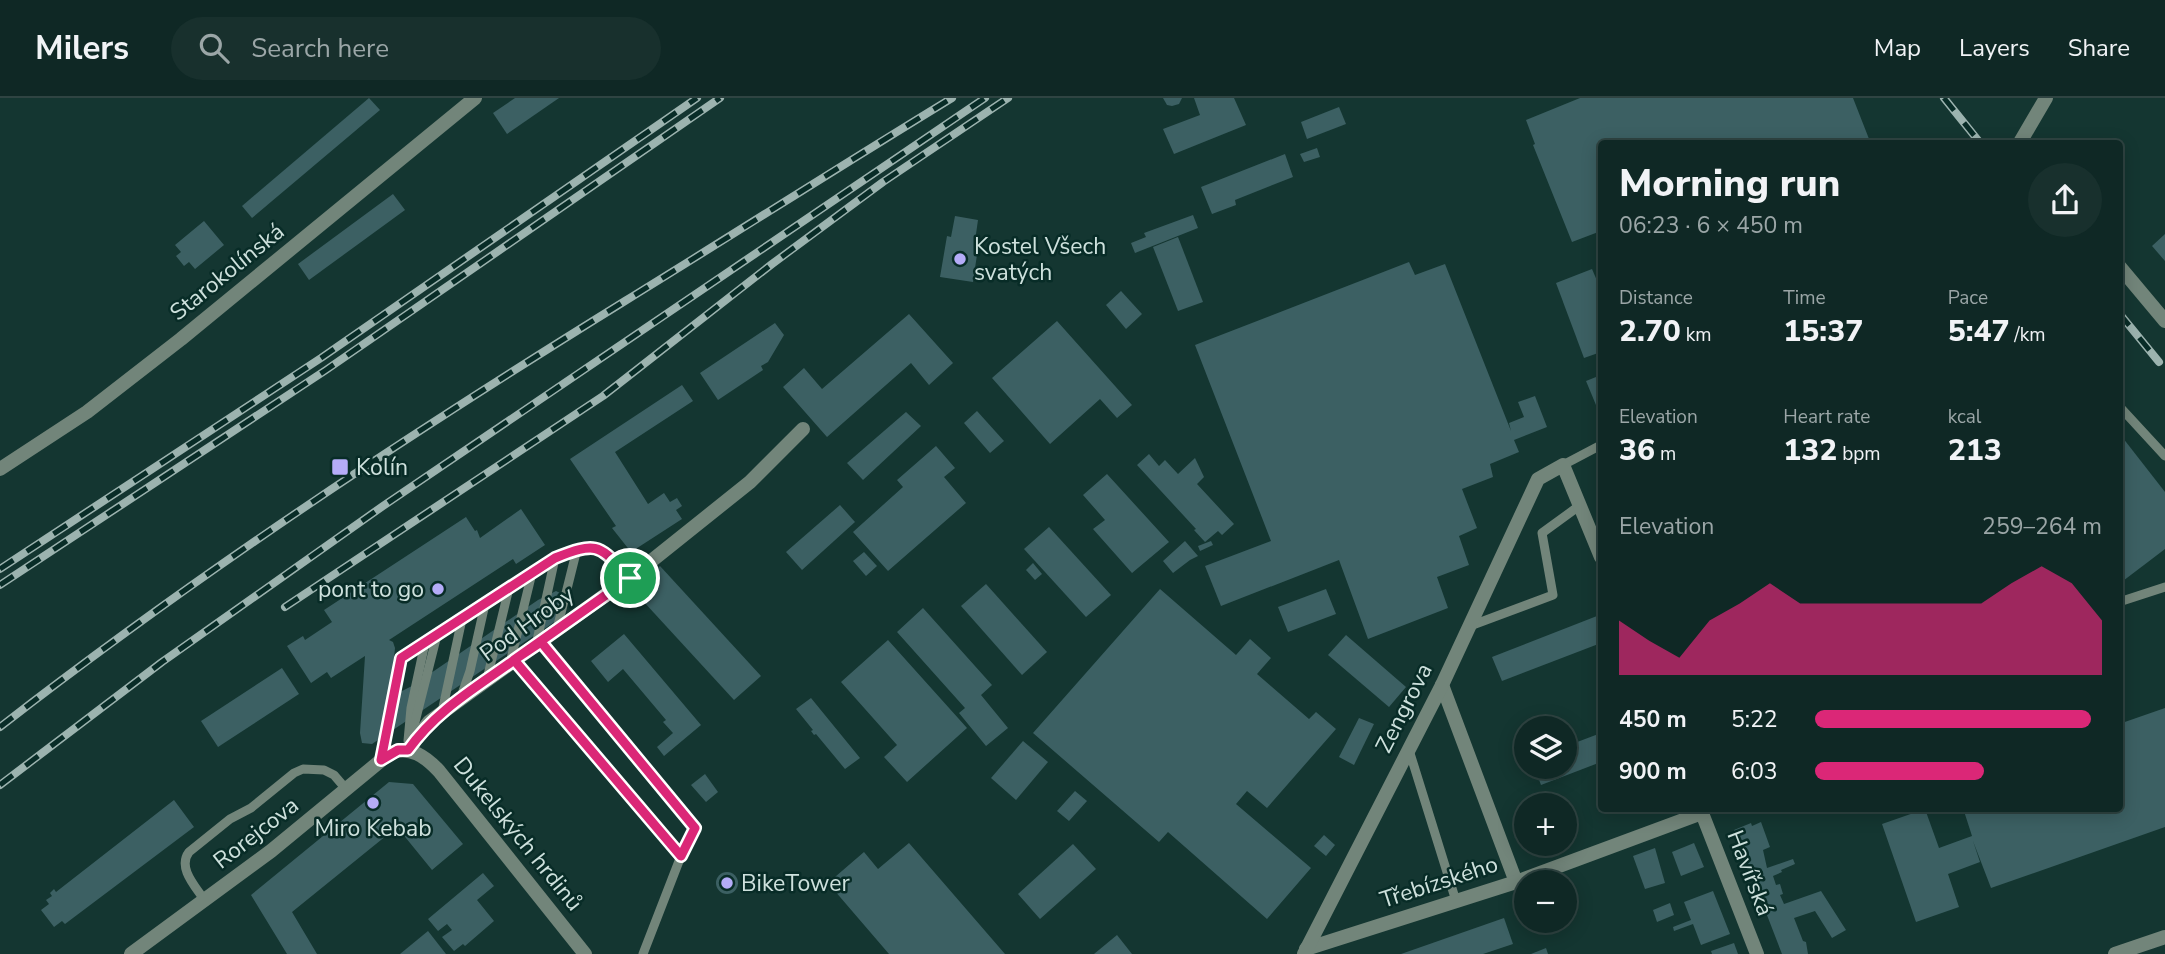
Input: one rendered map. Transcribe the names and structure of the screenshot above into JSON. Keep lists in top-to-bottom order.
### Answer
{
  "streets": {
    "street": [
      "Starokolínská",
      "Pod Hroby",
      "Zengrova",
      "Rorejcova",
      "Dukelských hrdinů",
      "Havířská",
      "Třebízského"
    ]
  },
  "crossings": [
    ["Pod Hroby", "Rorejcova"],
    ["Pod Hroby", "Dukelských hrdinů"],
    ["Zengrova", "Třebízského"],
    ["Rorejcova", "Dukelských hrdinů"]
  ],
  "places": {
    "other": [
      "Kostel Všech svatých",
      "pont to go",
      "Miro Kebab",
      "BikeTower"
    ],
    "transit": ["Kolín"]
  },
  "page": {
    "header": "Milers",
    "search": "Search here",
    "nav": ["Map", "Layers", "Share"],
    "heading": ["Morning run", "06:23 · 6 × 450 m"],
    "stats": [
      ["Distance", "2.70 km"],
      ["Time", "15:37"],
      ["Pace", "5:47 /km"],
      ["Elevation", "36 m"],
      ["Heart rate", "132 bpm"],
      ["kcal", "213"]
    ],
    "chart": ["Elevation", "259–264 m"],
    "list": [
      {
        "name": "450 m",
        "note": "5:22"
      },
      {
        "name": "900 m",
        "note": "6:03"
      }
    ],
    "map_buttons": ["+", "−"]
  }
}
